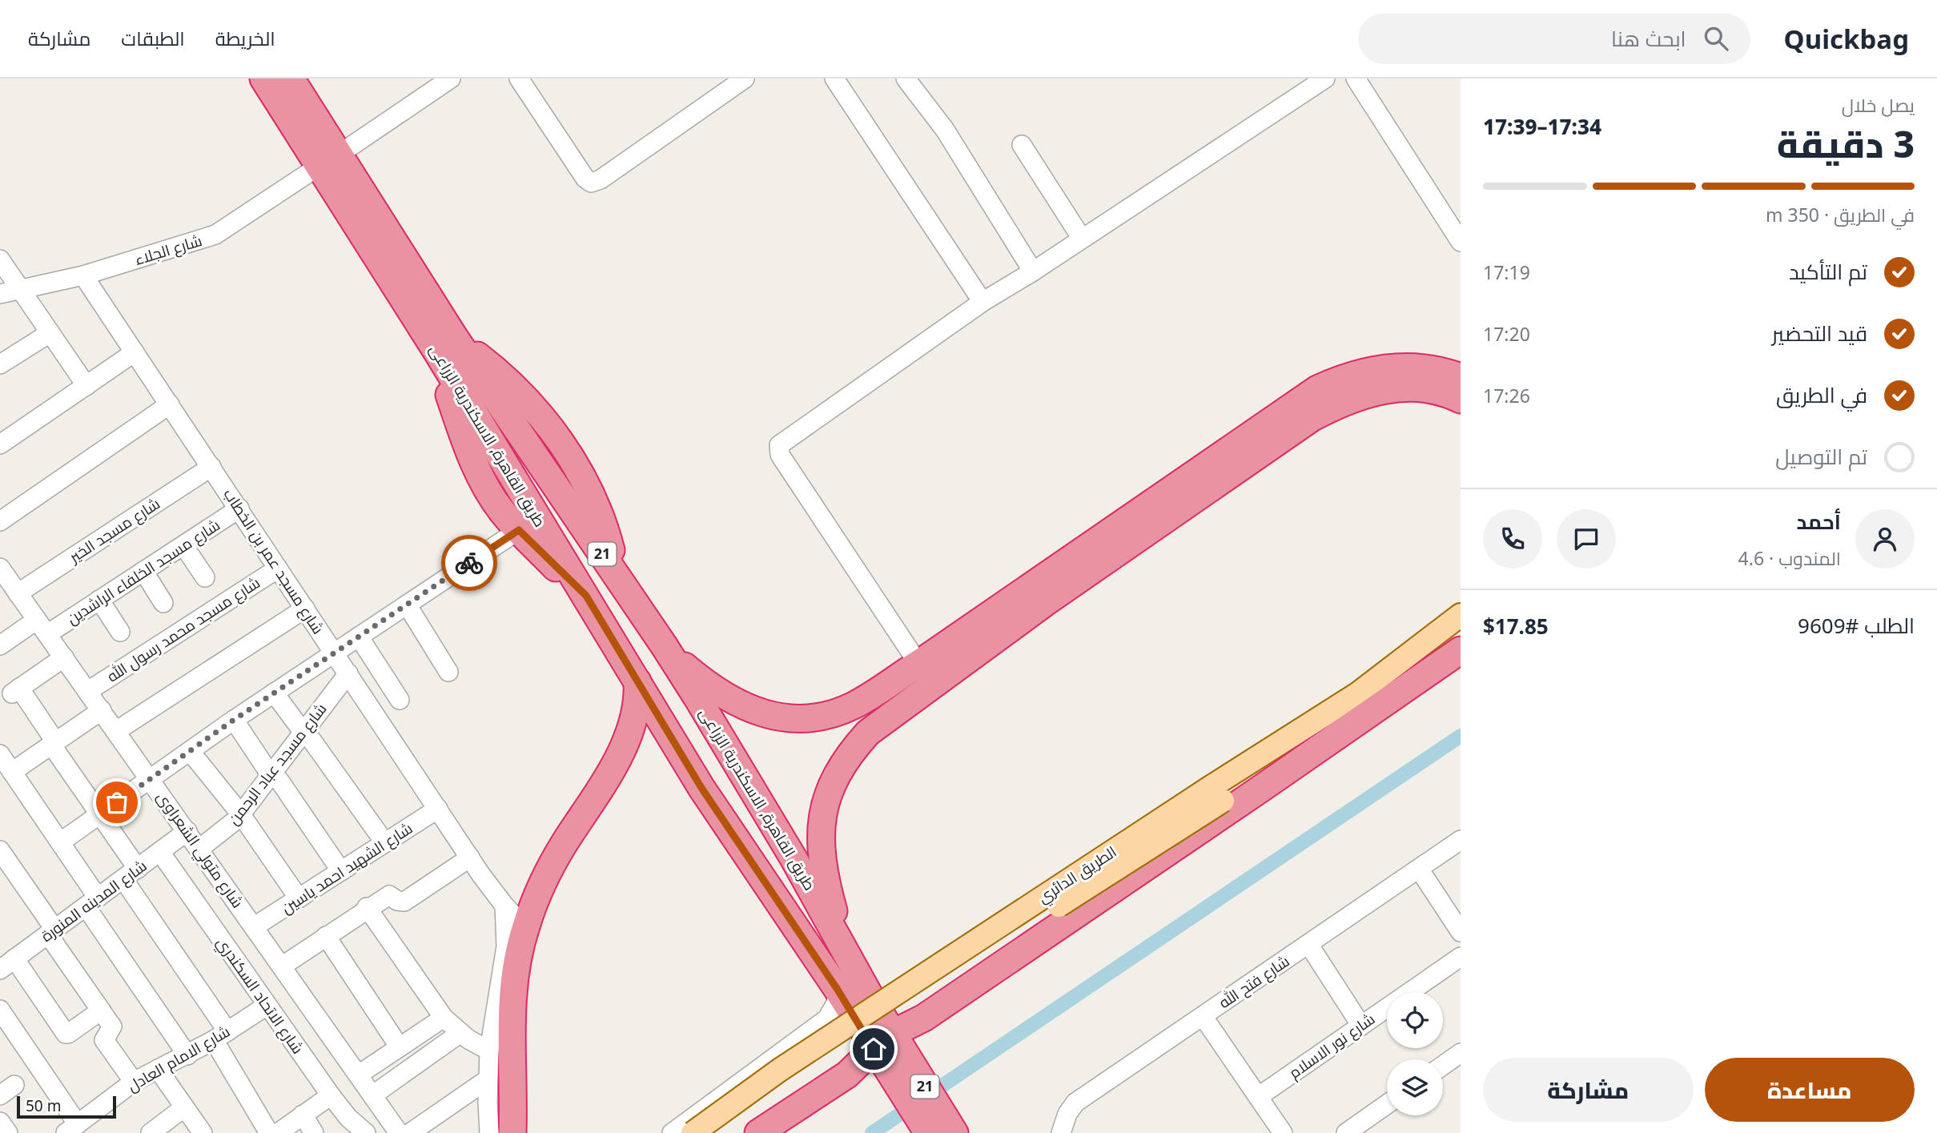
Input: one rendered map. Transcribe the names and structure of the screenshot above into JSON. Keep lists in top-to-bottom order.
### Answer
{
  "streets": {
    "highway": ["طريق القاهرة, الاسكندرية الزراعى", "21"],
    "main road": ["الطريق الدائري"],
    "street": [
      "شارع الجلاء",
      "شارع مسجد الخير",
      "شارع مسجد عمر بن الخطاب",
      "شارع مسجد الخلفاء الراشدين",
      "شارع مسجد محمد رسول الله",
      "شارع مسجد عباد الرحمن",
      "شارع متولي الشعراوى",
      "شارع الشهيد احمد ياسين",
      "شارع المدينه المنورة",
      "شارع فتح الله",
      "شارع الاتحاد السكندري",
      "شارع نور الاسلام",
      "شارع الامام العادل"
    ]
  },
  "crossings": [
    ["شارع الجلاء", "طريق القاهرة, الاسكندرية الزراعى"],
    ["شارع الجلاء", "شارع مسجد عمر بن الخطاب"],
    ["شارع مسجد الخير", "شارع مسجد عمر بن الخطاب"],
    ["شارع مسجد الخير", "شارع متولي الشعراوى"],
    ["شارع مسجد عمر بن الخطاب", "شارع مسجد الخلفاء الراشدين"],
    ["شارع مسجد عمر بن الخطاب", "شارع مسجد محمد رسول الله"],
    ["شارع مسجد عمر بن الخطاب", "شارع مسجد عباد الرحمن"],
    ["شارع مسجد عمر بن الخطاب", "شارع الشهيد احمد ياسين"],
    ["شارع مسجد الخلفاء الراشدين", "شارع متولي الشعراوى"],
    ["شارع مسجد محمد رسول الله", "شارع متولي الشعراوى"],
    ["شارع مسجد عباد الرحمن", "شارع متولي الشعراوى"],
    ["شارع متولي الشعراوى", "شارع الشهيد احمد ياسين"],
    ["شارع متولي الشعراوى", "شارع المدينه المنورة"],
    ["شارع المدينه المنورة", "شارع الاتحاد السكندري"],
    ["شارع الاتحاد السكندري", "شارع الامام العادل"]
  ],
  "scale_bar": "50 m",
  "page": {
    "header": "Quickbag",
    "search": "ابحث هنا",
    "nav": ["الخريطة", "الطبقات", "مشاركة"],
    "heading": ["3 دقيقة", "يصل خلال", "17:34–17:39"],
    "panel": [
      "أحمد",
      "المندوب · 4.6",
      "الطلب #9609",
      "$17.85"
    ],
    "bar": "في الطريق · 350 m",
    "list": [
      ["تم التأكيد", "17:19"],
      ["قيد التحضير", "17:20"],
      ["في الطريق", "17:26"],
      "تم التوصيل"
    ],
    "buttons": ["مساعدة", "مشاركة"],
    "scale": "50 m"
  }
}
